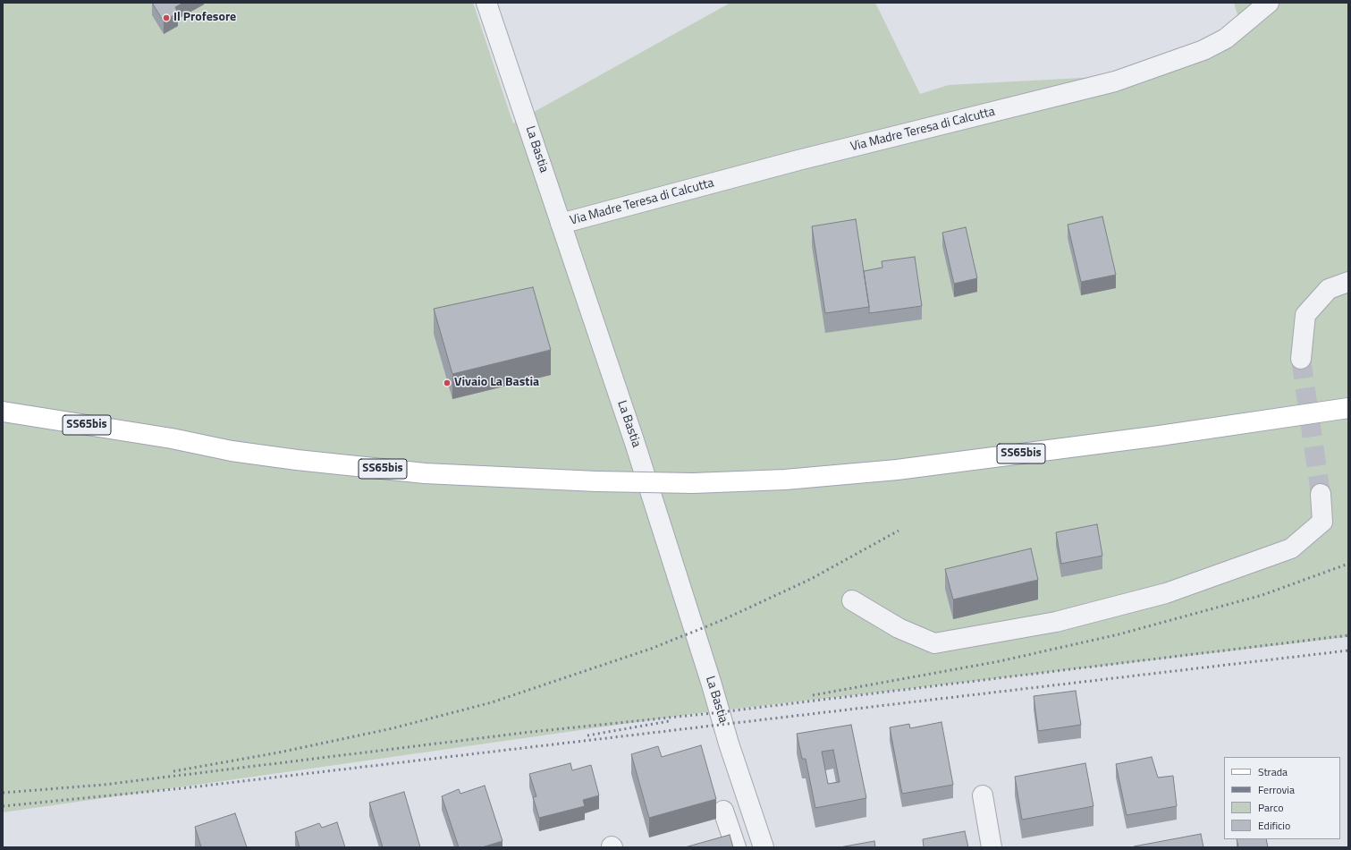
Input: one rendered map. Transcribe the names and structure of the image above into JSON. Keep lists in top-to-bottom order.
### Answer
{
  "streets": {
    "main road": ["SS65bis"],
    "street": ["Via Madre Teresa di Calcutta", "La Bastia"]
  },
  "crossings": [
    ["Via Madre Teresa di Calcutta", "La Bastia"]
  ],
  "places": ["Il Profesore", "Vivaio La Bastia"],
  "legend": [
    "Strada",
    "Ferrovia",
    "Parco",
    "Edificio"
  ]
}
